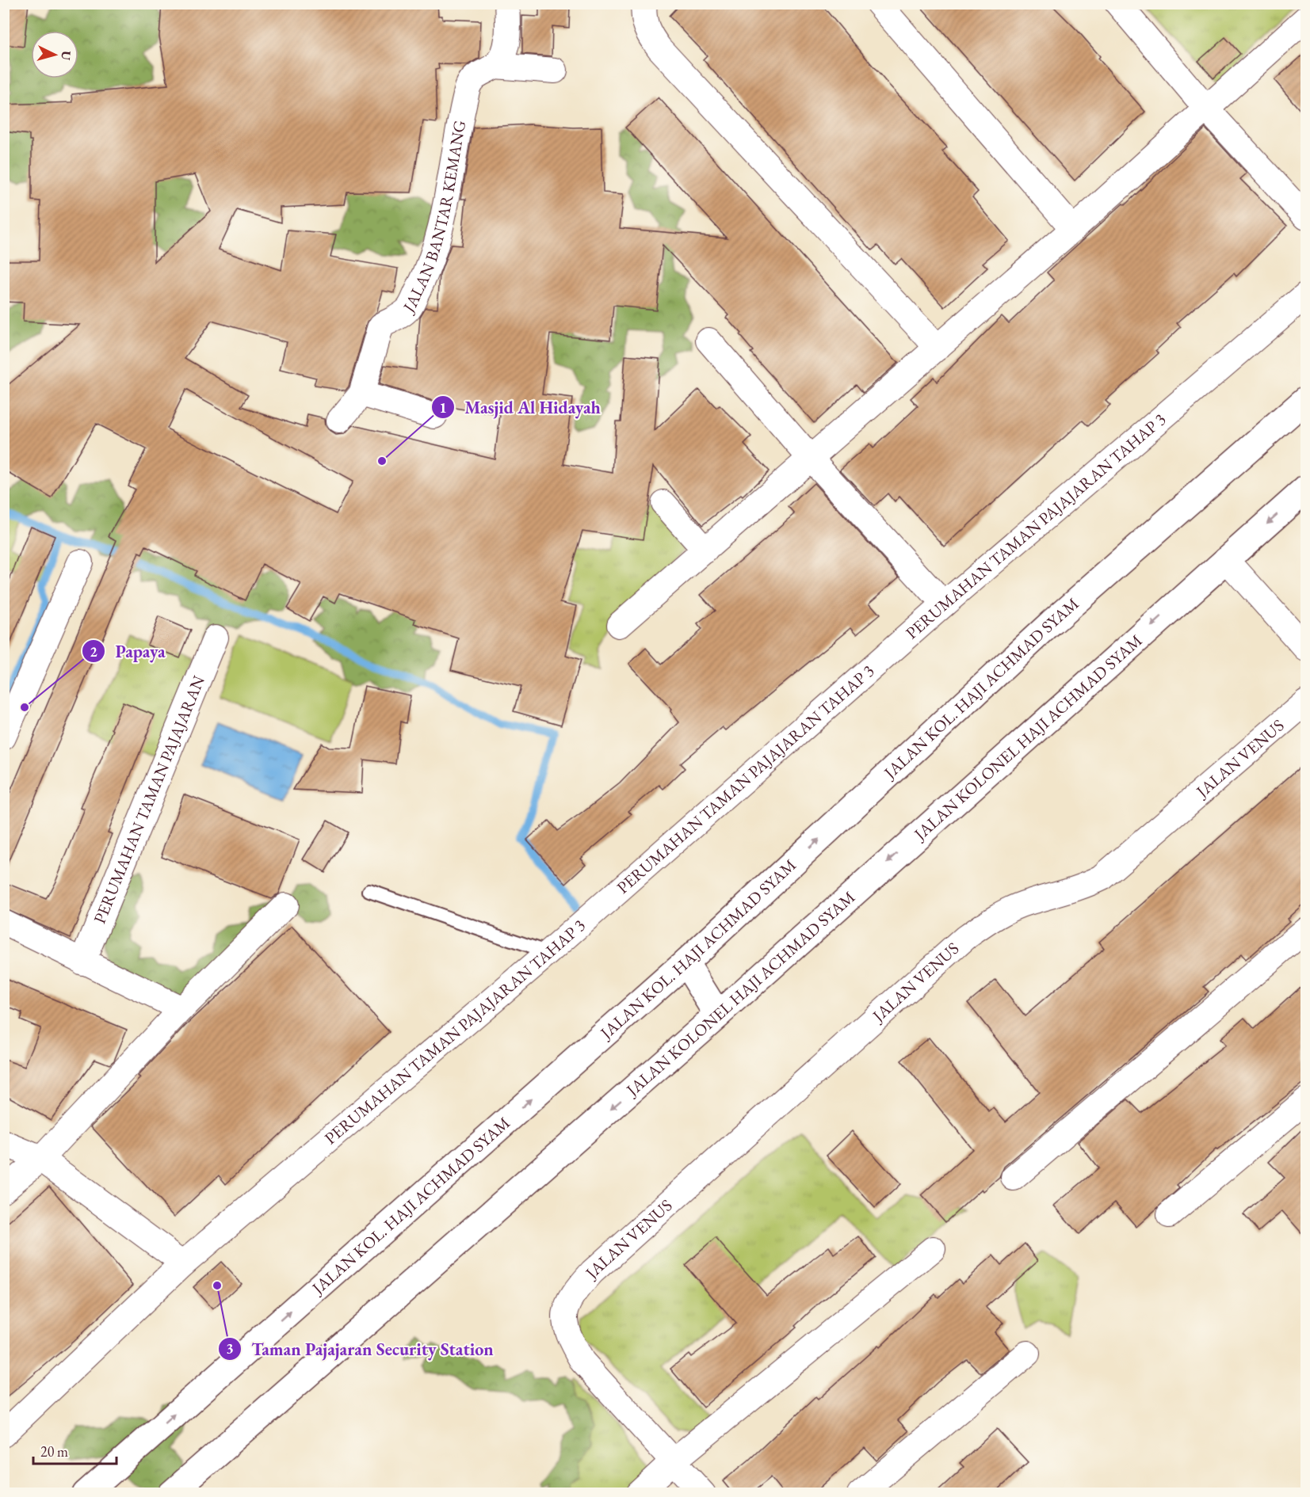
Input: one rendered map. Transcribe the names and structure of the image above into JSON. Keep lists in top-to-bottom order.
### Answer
{
  "streets": {
    "main road": ["JALAN KOL. HAJI ACHMAD SYAM", "JALAN KOLONEL HAJI ACHMAD SYAM"],
    "street": [
      "JALAN BANTAR KEMANG",
      "PERUMAHAN TAMAN PAJAJARAN TAHAP 3",
      "JALAN VENUS",
      "PERUMAHAN TAMAN PAJAJARAN"
    ]
  },
  "one_way": ["JALAN KOL. HAJI ACHMAD SYAM", "JALAN KOLONEL HAJI ACHMAD SYAM"],
  "places": ["Masjid Al Hidayah", "Papaya", "Taman Pajajaran Security Station"],
  "scale_bar": "20 m",
  "north": "right"
}
